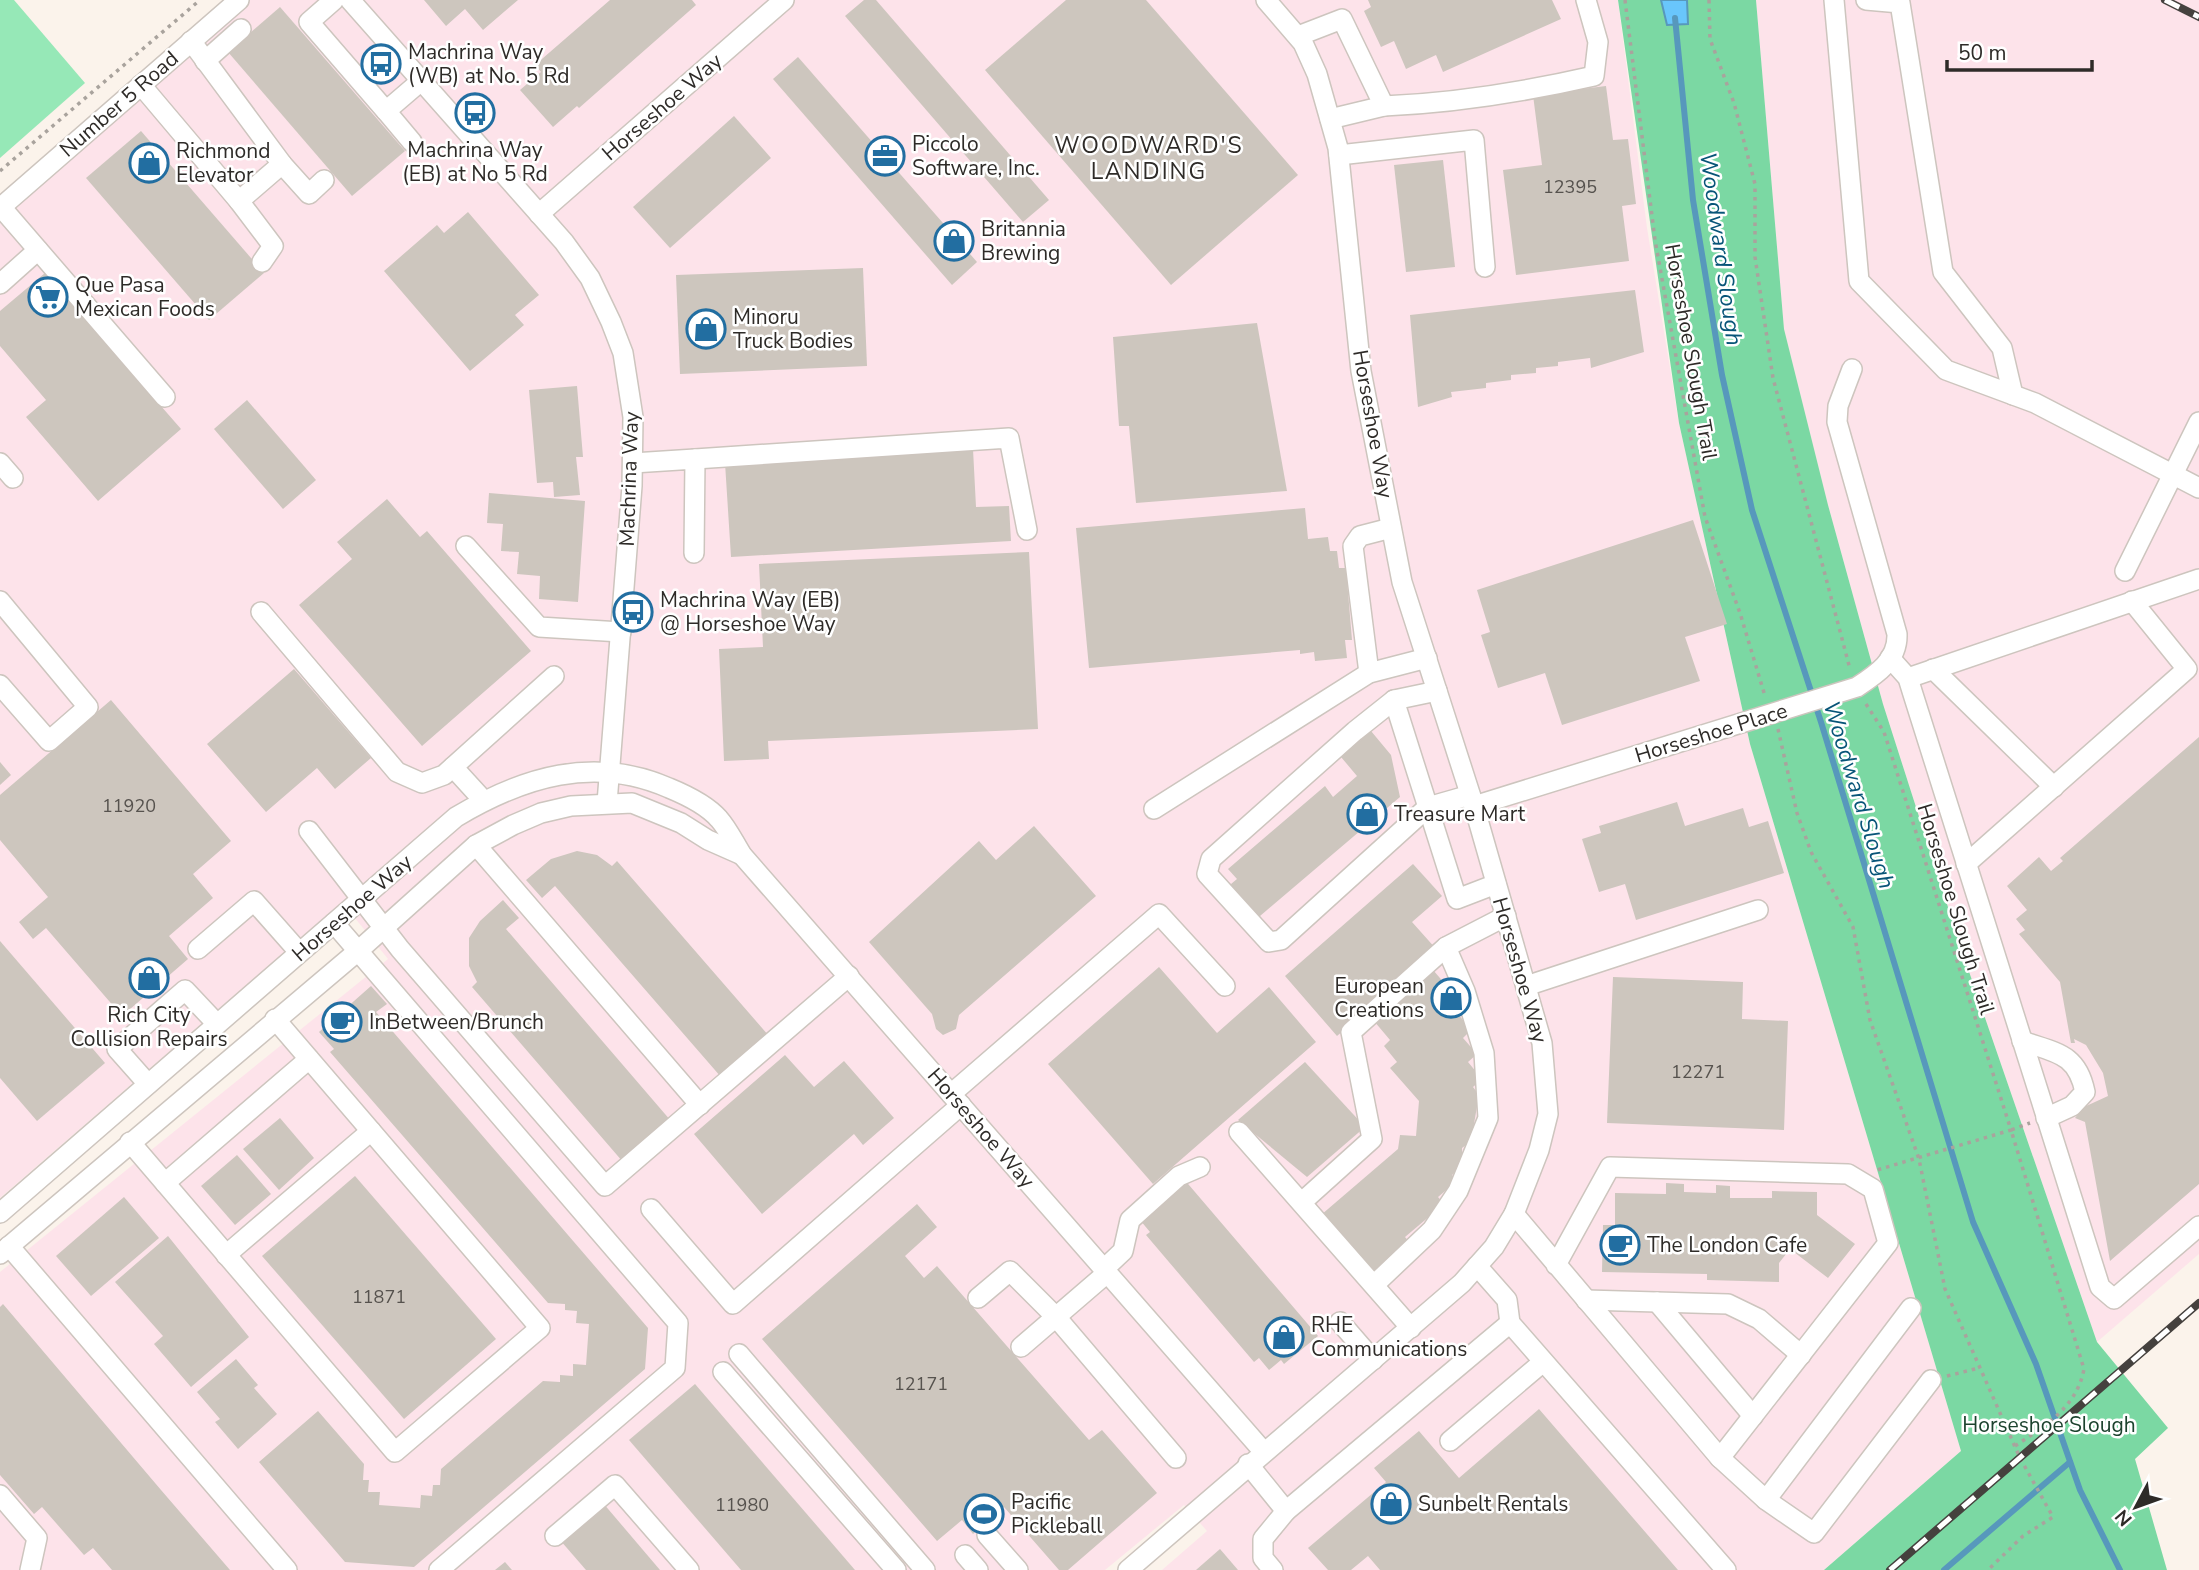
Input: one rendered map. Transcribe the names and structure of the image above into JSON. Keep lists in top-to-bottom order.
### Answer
{
  "streets": {
    "street": [
      "Number 5 Road",
      "Horseshoe Way",
      "Machrina Way",
      "Horseshoe Place"
    ],
    "path": ["Horseshoe Slough Trail"]
  },
  "crossings": [
    ["Horseshoe Way", "Machrina Way"],
    ["Horseshoe Way", "Horseshoe Place"],
    ["Horseshoe Slough Trail", "Horseshoe Place"]
  ],
  "districts": ["WOODWARD'S LANDING"],
  "water": ["Woodward Slough"],
  "parks": ["Horseshoe Slough"],
  "places": {
    "bus stop": ["Machrina Way (WB) at No. 5 Rd", "Machrina Way (EB) at No 5 Rd", "Machrina Way (EB) @ Horseshoe Way"],
    "office": ["Piccolo Software, Inc."],
    "shop": [
      "Richmond Elevator",
      "Britannia Brewing",
      "Minoru Truck Bodies",
      "Treasure Mart",
      "Rich City Collision Repairs",
      "European Creations",
      "RHE Communications",
      "Sunbelt Rentals"
    ],
    "supermarket": ["Que Pasa Mexican Foods"],
    "cafe": ["InBetween/Brunch", "The London Cafe"],
    "sports": ["Pacific Pickleball"]
  },
  "house_numbers": [
    "12395",
    "11920",
    "12271",
    "11871",
    "12171",
    "11980"
  ],
  "scale_bar": "50 m",
  "north": "bottom left"
}
